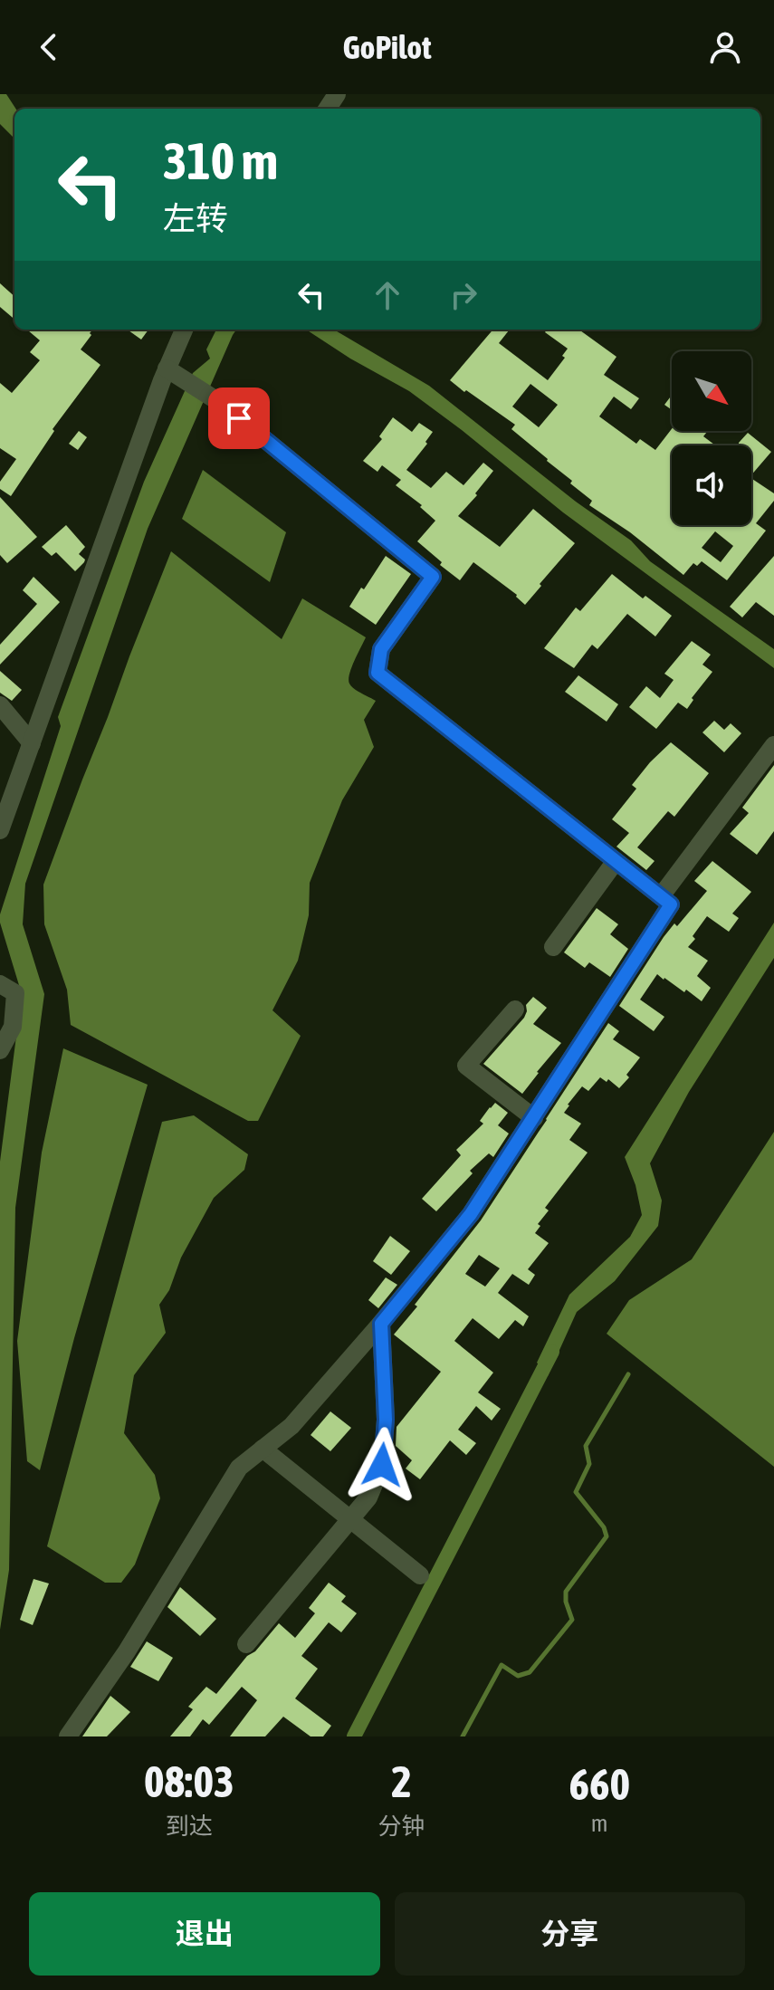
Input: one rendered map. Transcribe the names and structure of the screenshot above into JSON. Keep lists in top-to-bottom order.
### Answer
{
  "north": "bottom right",
  "page": {
    "header": "GoPilot",
    "turn": ["310 m", "左转"],
    "eta": [
      "08:03",
      "到达",
      "2",
      "分钟",
      "660",
      "m"
    ],
    "buttons": ["退出", "分享"]
  }
}
